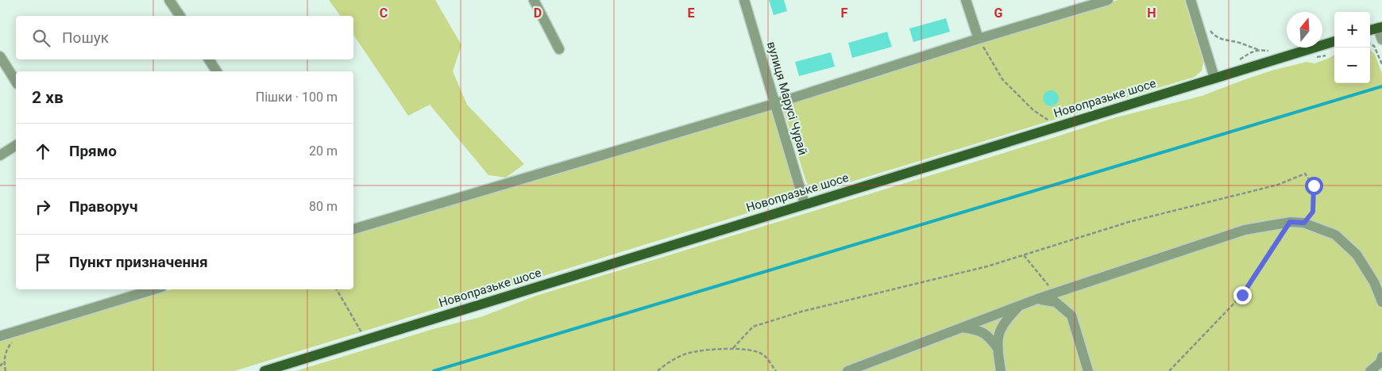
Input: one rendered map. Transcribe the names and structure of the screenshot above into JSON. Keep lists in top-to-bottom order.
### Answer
{
  "streets": {
    "main road": ["Новопразьке шосе"],
    "street": ["вулиця Марусі Чурай"]
  },
  "crossings": [
    ["вулиця Марусі Чурай", "Новопразьке шосе"]
  ],
  "north": "top",
  "page": {
    "map_buttons": ["+", "−"],
    "search": "Пошук",
    "heading": ["2 хв", "Пішки · 100 m"],
    "list": [
      ["Прямо", "20 m"],
      ["Праворуч", "80 m"],
      "Пункт призначення"
    ]
  },
  "grid": {
    "columns": [
      "C",
      "D",
      "E",
      "F",
      "G",
      "H"
    ]
  }
}
